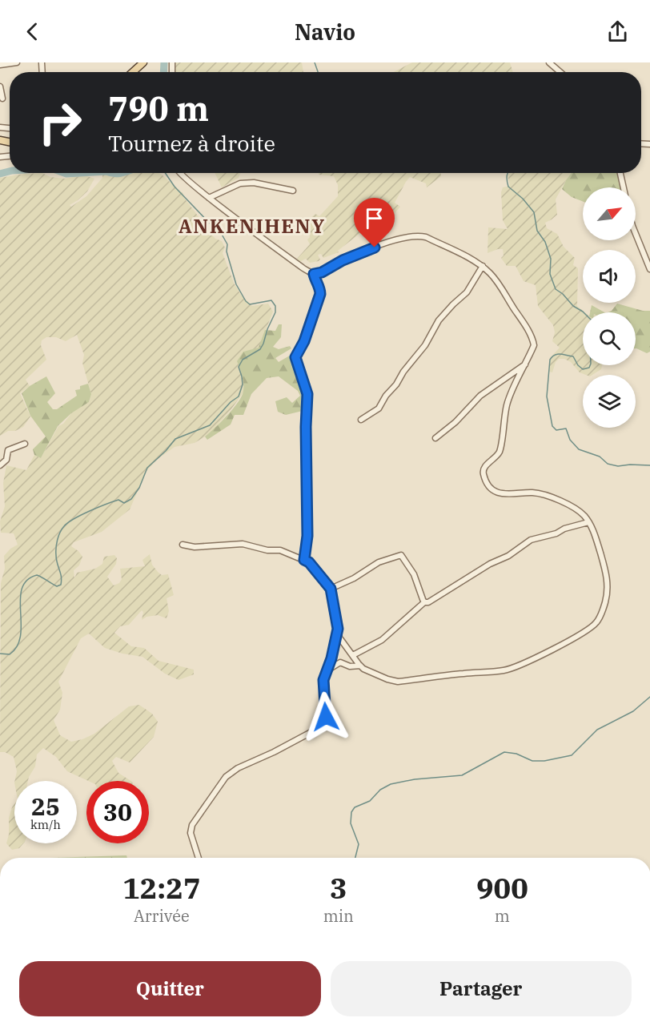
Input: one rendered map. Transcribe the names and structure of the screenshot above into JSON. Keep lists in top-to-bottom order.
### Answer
{
  "districts": ["ANKENIHENY"],
  "north": "top right",
  "page": {
    "header": "Navio",
    "turn": ["790 m", "Tournez à droite"],
    "speed": "25 km/h",
    "limit": "30",
    "eta": [
      "12:27",
      "Arrivée",
      "3",
      "min",
      "900",
      "m"
    ],
    "buttons": ["Quitter", "Partager"]
  }
}
